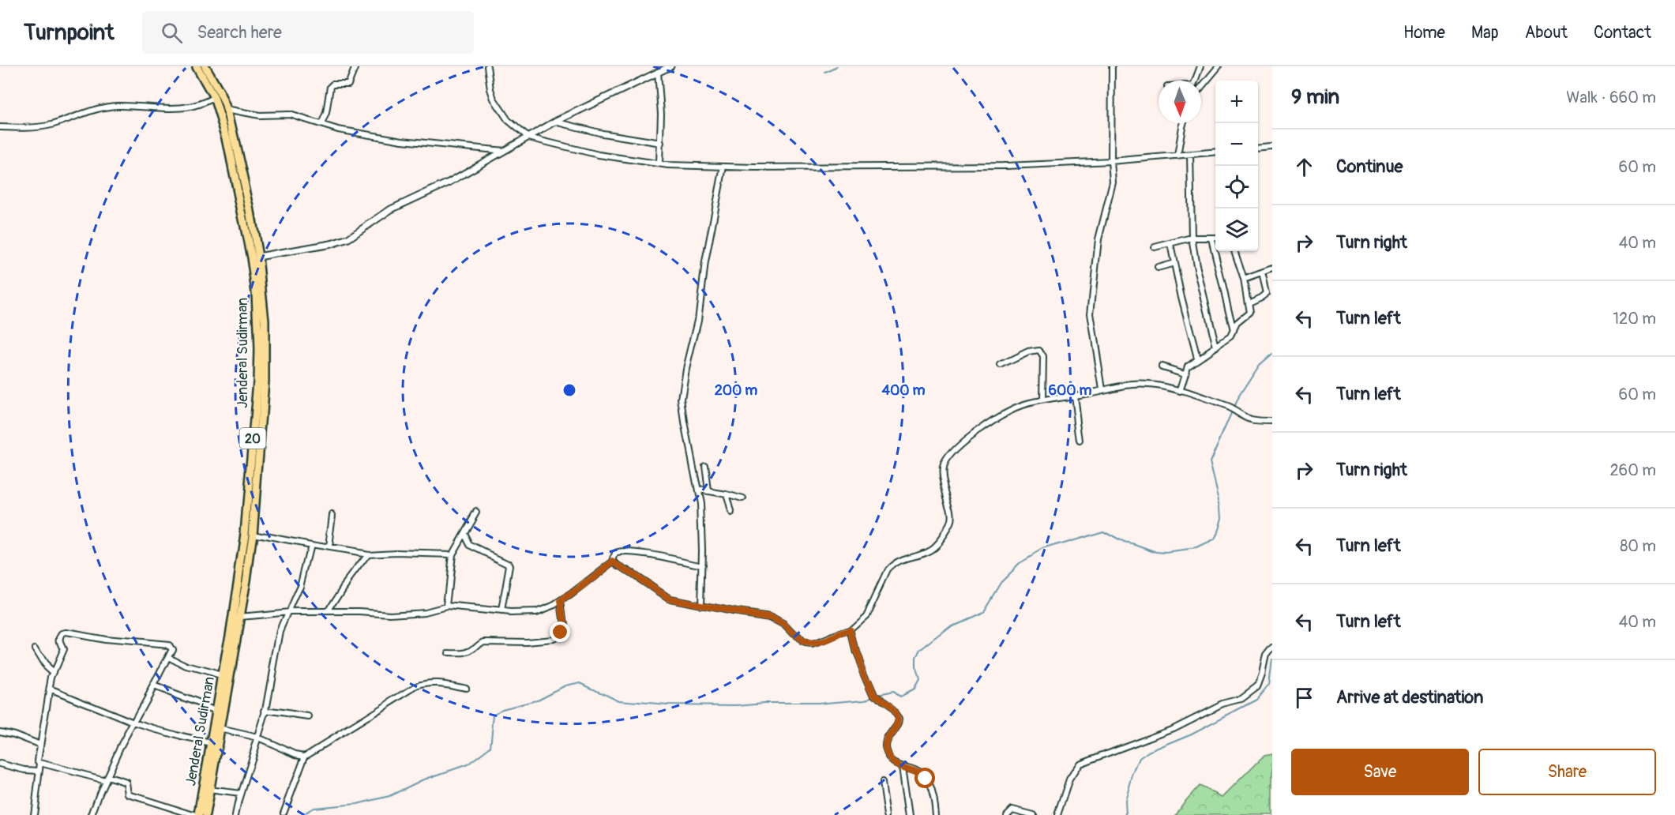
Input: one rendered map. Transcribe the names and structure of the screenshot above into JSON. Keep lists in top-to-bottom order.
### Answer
{
  "streets": {
    "highway": ["Jenderal Sudirman", "20"]
  },
  "north": "bottom",
  "page": {
    "header": "Turnpoint",
    "search": "Search here",
    "nav": [
      "Home",
      "Map",
      "About",
      "Contact"
    ],
    "heading": ["9 min", "Walk · 660 m"],
    "map_buttons": ["+", "−"],
    "list": [
      ["Continue", "60 m"],
      ["Turn right", "40 m"],
      ["Turn left", "120 m"],
      ["Turn left", "60 m"],
      ["Turn right", "260 m"],
      ["Turn left", "80 m"],
      ["Turn left", "40 m"],
      "Arrive at destination"
    ],
    "buttons": ["Save", "Share"]
  },
  "rings": ["200 m", "400 m", "600 m"]
}
